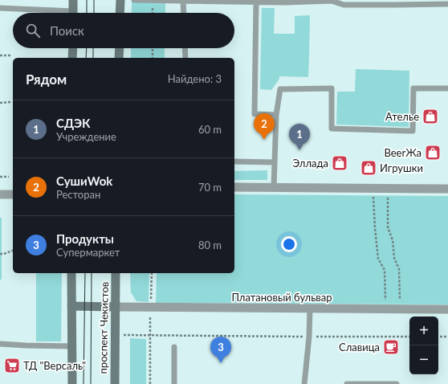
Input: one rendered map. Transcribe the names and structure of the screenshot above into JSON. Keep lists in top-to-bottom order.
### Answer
{
  "streets": {
    "main road": ["проспект Чекистов"],
    "street": ["Платановый бульвар"]
  },
  "crossings": [
    ["Платановый бульвар", "проспект Чекистов"]
  ],
  "places": {
    "shop": [
      "Ателье",
      "BeerЖа",
      "Эллада",
      "Игрушки"
    ],
    "cafe": ["Славица"],
    "supermarket": ["ТД \"Версаль\""]
  },
  "page": {
    "search": "Поиск",
    "heading": ["Рядом", "Найдено: 3"],
    "list": [
      {
        "mark": "1",
        "name": "СДЭК",
        "note": "Учреждение",
        "value": "60 m"
      },
      {
        "mark": "2",
        "name": "СушиWok",
        "note": "Ресторан",
        "value": "70 m"
      },
      {
        "mark": "3",
        "name": "Продукты",
        "note": "Супермаркет",
        "value": "80 m"
      }
    ],
    "pins": ["2", "1", "3"],
    "map_buttons": ["+", "−"]
  }
}
